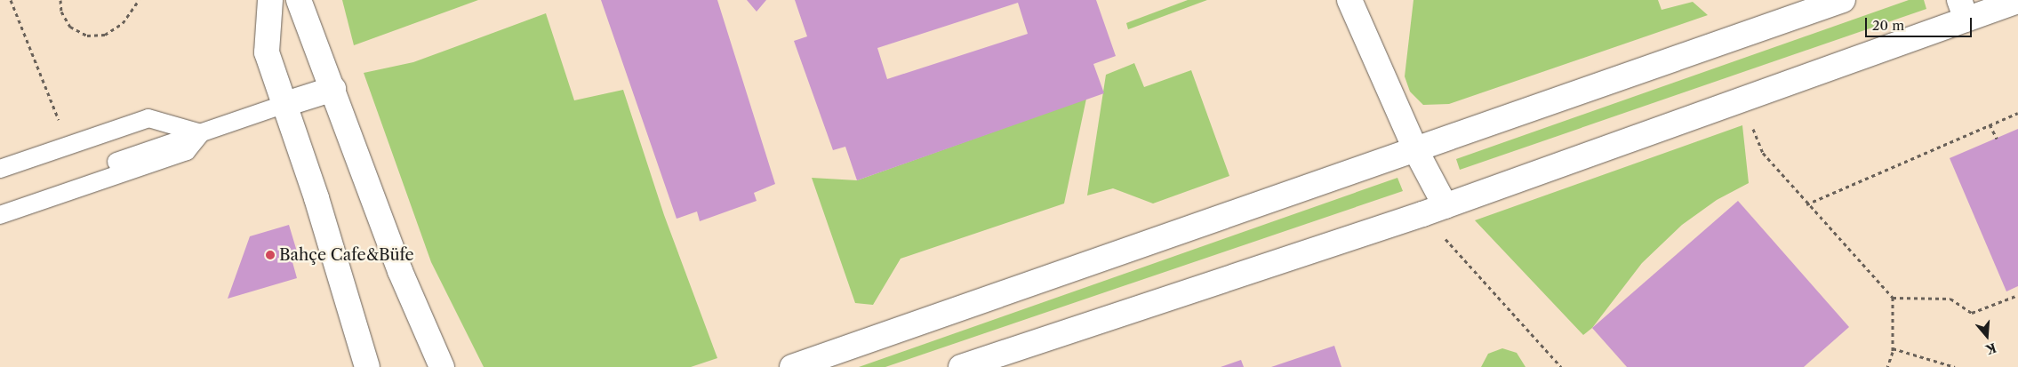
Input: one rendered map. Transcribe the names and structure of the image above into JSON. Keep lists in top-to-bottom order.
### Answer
{
  "places": ["Bahçe Cafe&Büfe"],
  "scale_bar": "20 m",
  "north": "bottom"
}
